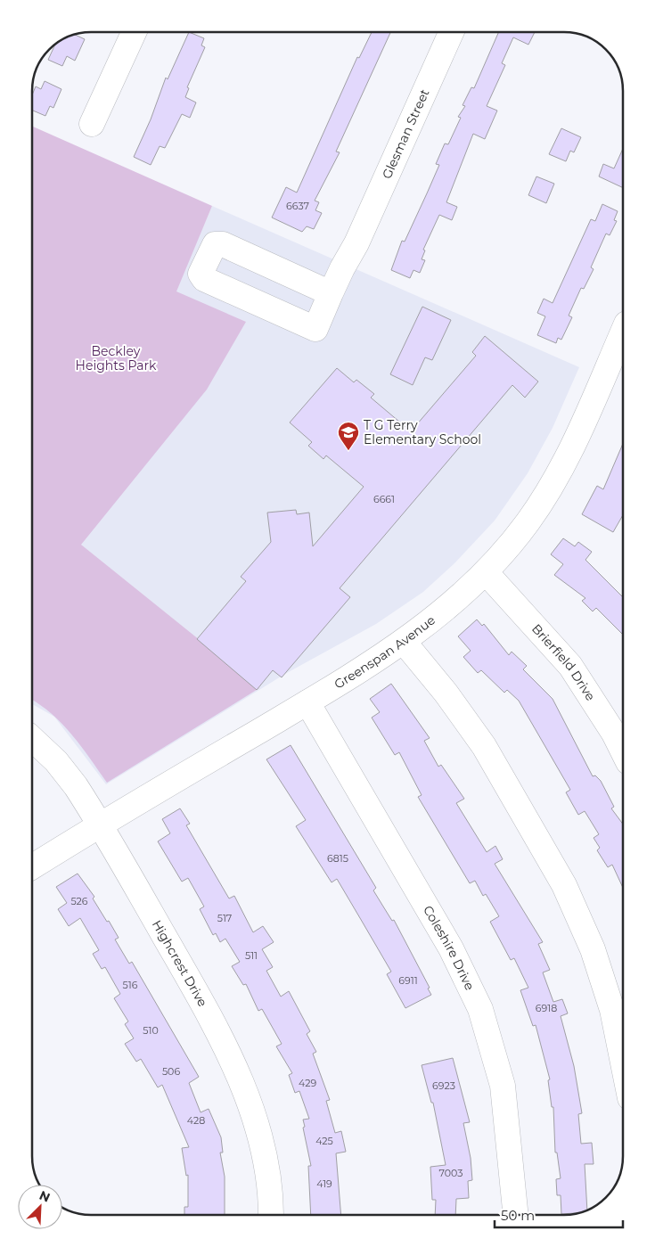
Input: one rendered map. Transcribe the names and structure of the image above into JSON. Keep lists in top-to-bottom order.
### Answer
{
  "streets": {
    "street": [
      "Glesman Street",
      "Greenspan Avenue",
      "Brierfield Drive",
      "Coleshire Drive",
      "Highcrest Drive"
    ]
  },
  "crossings": [
    ["Greenspan Avenue", "Brierfield Drive"],
    ["Greenspan Avenue", "Coleshire Drive"],
    ["Greenspan Avenue", "Highcrest Drive"]
  ],
  "parks": ["Beckley Heights Park"],
  "places": {
    "school or university": ["T G Terry Elementary School"]
  },
  "house_numbers": [
    "6637",
    "6661",
    "6815",
    "526",
    "517",
    "511",
    "6911",
    "516",
    "6918",
    "510",
    "506",
    "429",
    "6923",
    "428",
    "425",
    "7003",
    "419"
  ],
  "scale_bar": "50 m",
  "north": "top right"
}
